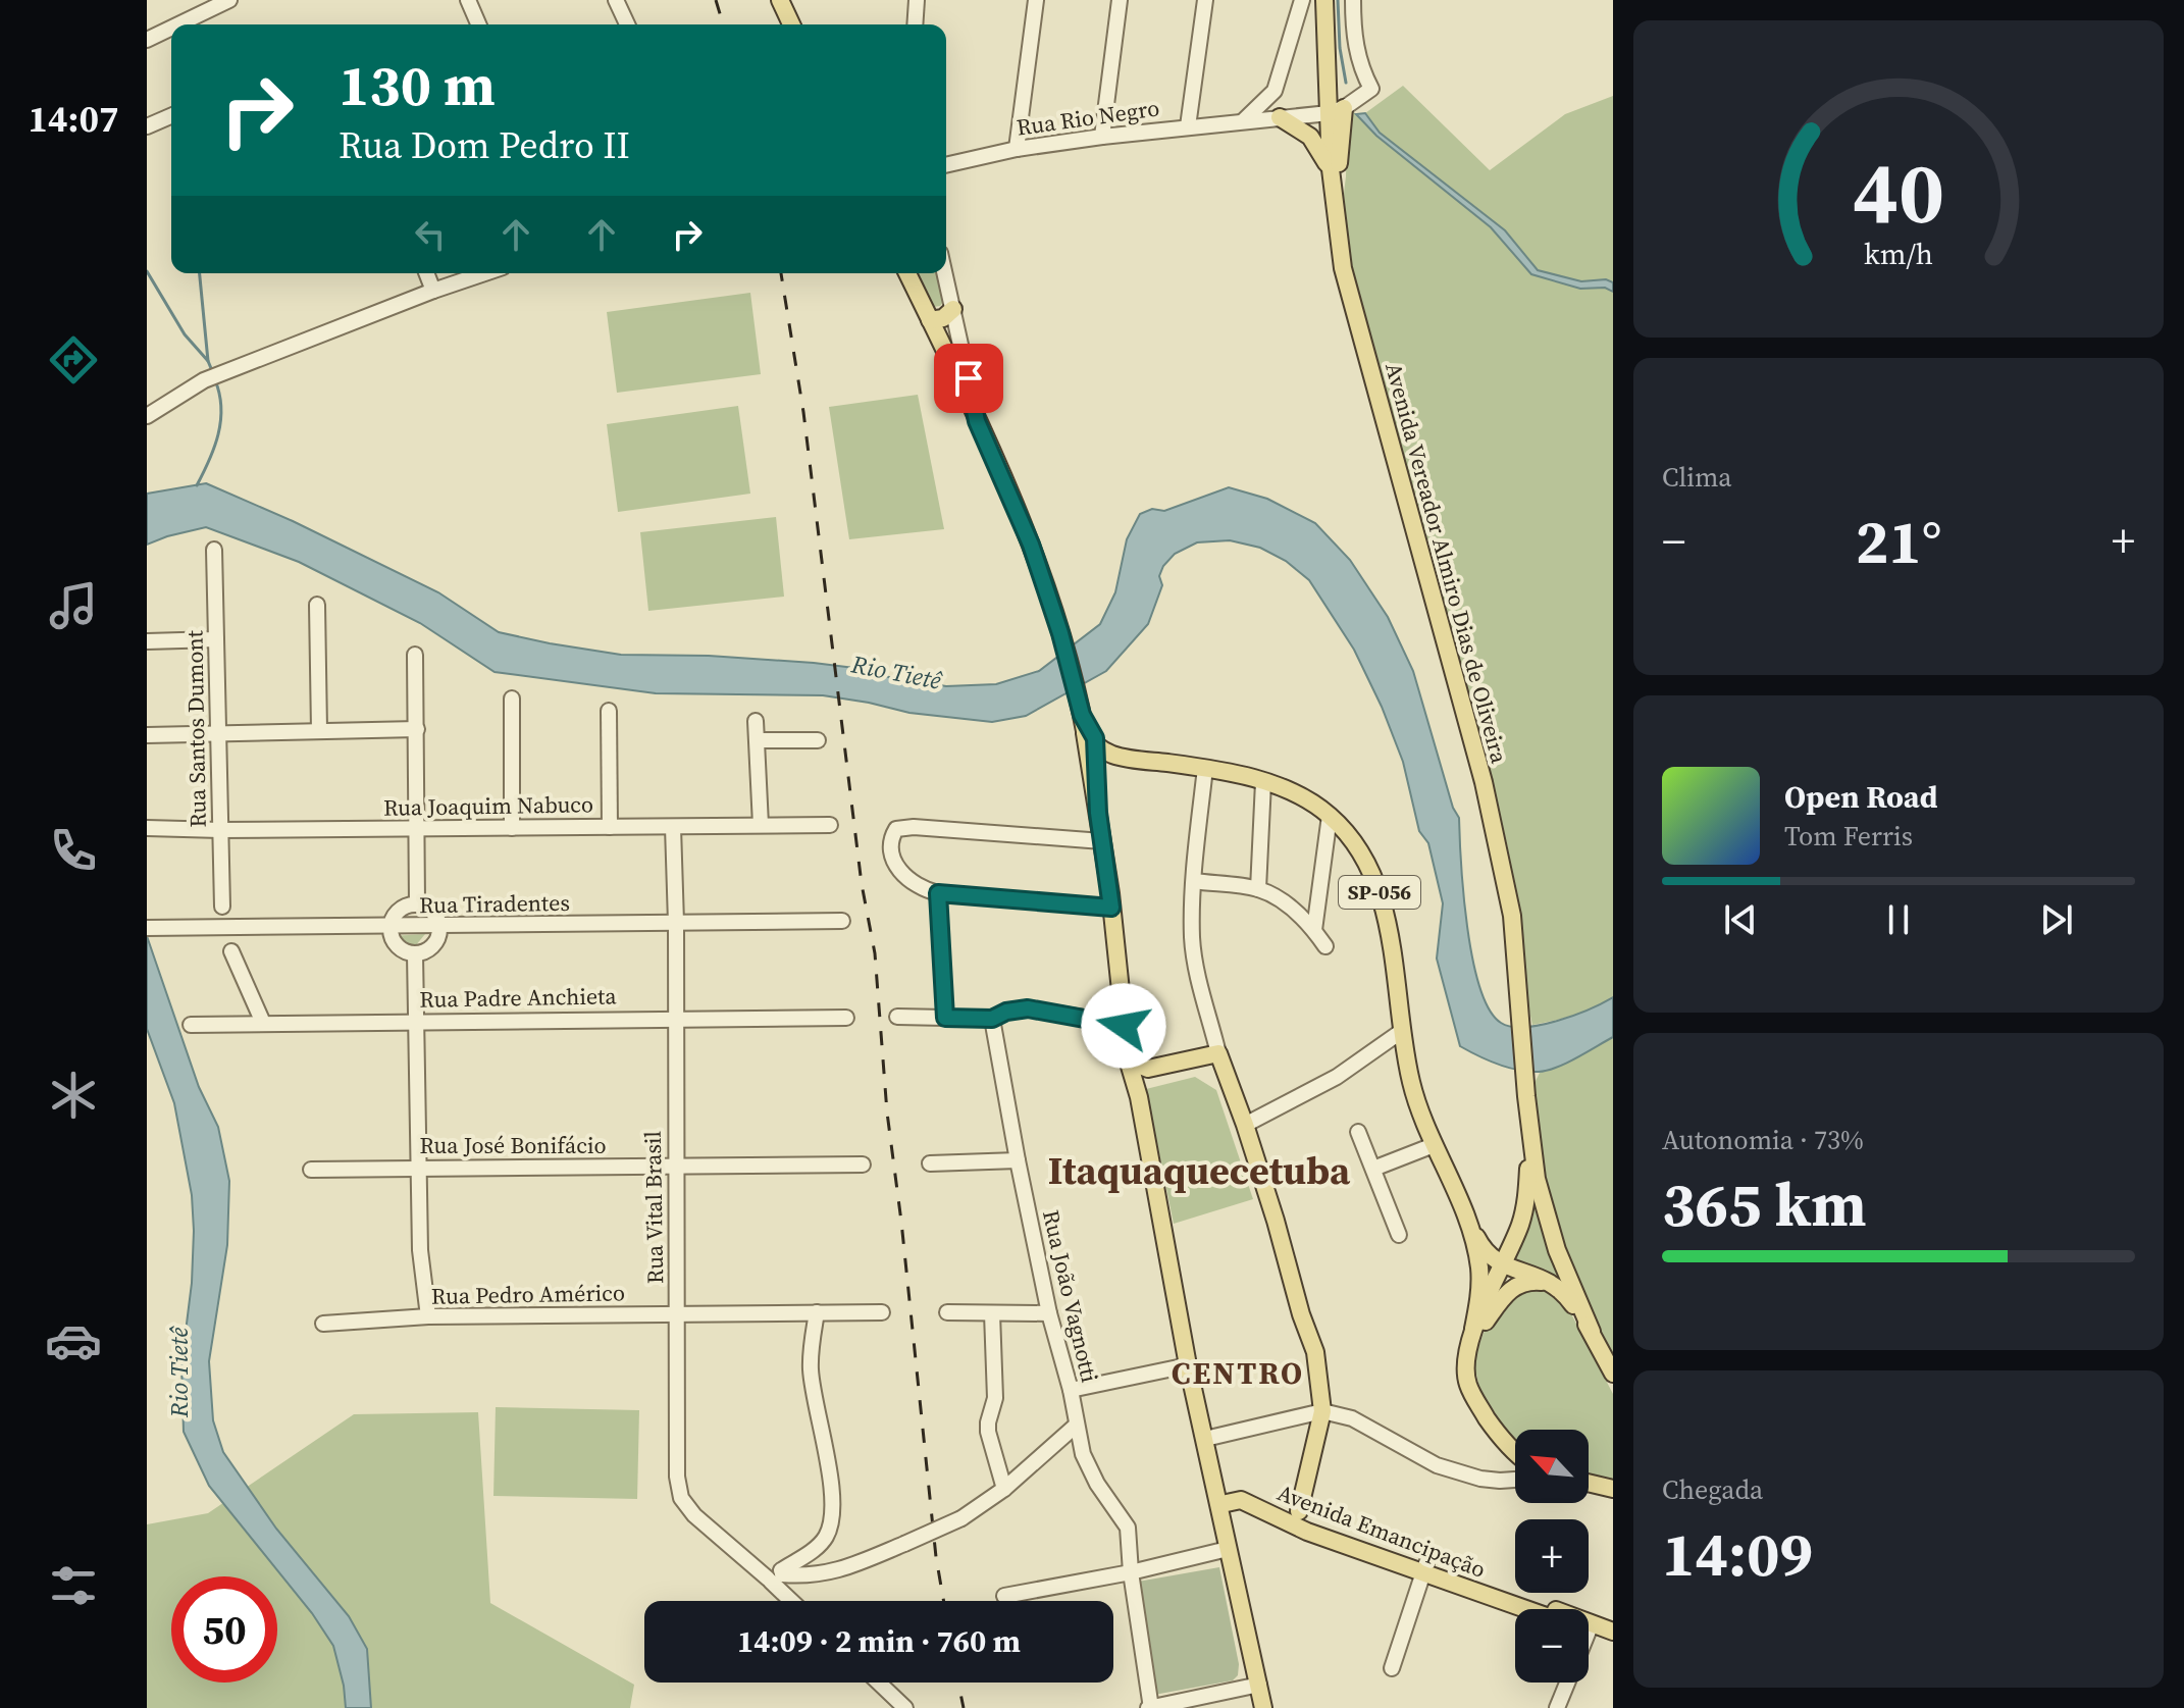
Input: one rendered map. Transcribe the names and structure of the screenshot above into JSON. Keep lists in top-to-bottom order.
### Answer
{
  "streets": {
    "main road": ["Avenida Vereador Almiro Dias de Oliveira", "SP-056", "Avenida Emancipação"],
    "street": [
      "Rua Rio Negro",
      "Rua Santos Dumont",
      "Rua Joaquim Nabuco",
      "Rua Tiradentes",
      "Rua Padre Anchieta",
      "Rua José Bonifácio",
      "Rua Vital Brasil",
      "Rua Pedro Américo",
      "Rua João Vagnotti"
    ]
  },
  "crossings": [
    ["Rua Rio Negro", "Avenida Vereador Almiro Dias de Oliveira"],
    ["Avenida Vereador Almiro Dias de Oliveira", "SP-056"],
    ["Rua Santos Dumont", "Rua Joaquim Nabuco"],
    ["Rua Joaquim Nabuco", "Rua Vital Brasil"],
    ["Rua Tiradentes", "Rua Vital Brasil"],
    ["Rua Padre Anchieta", "Rua Vital Brasil"],
    ["Rua José Bonifácio", "Rua Vital Brasil"],
    ["Rua Vital Brasil", "Rua Pedro Américo"]
  ],
  "districts": ["Itaquaquecetuba", "CENTRO"],
  "water": ["Rio Tietê"],
  "north": "top left",
  "page": {
    "tabs": "14:07",
    "turn": ["130 m", "Rua Dom Pedro II"],
    "tile": [
      "Clima",
      ["Autonomia · 73%", "365 km"],
      ["Chegada", "14:09"]
    ],
    "heat": ["−", "21°", "+"],
    "song": ["Open Road", "Tom Ferris"],
    "map_buttons": ["+", "−"],
    "limit": "50",
    "trip": "14:09 · 2 min · 760 m",
    "gauge": ["40", "km/h"]
  }
}
